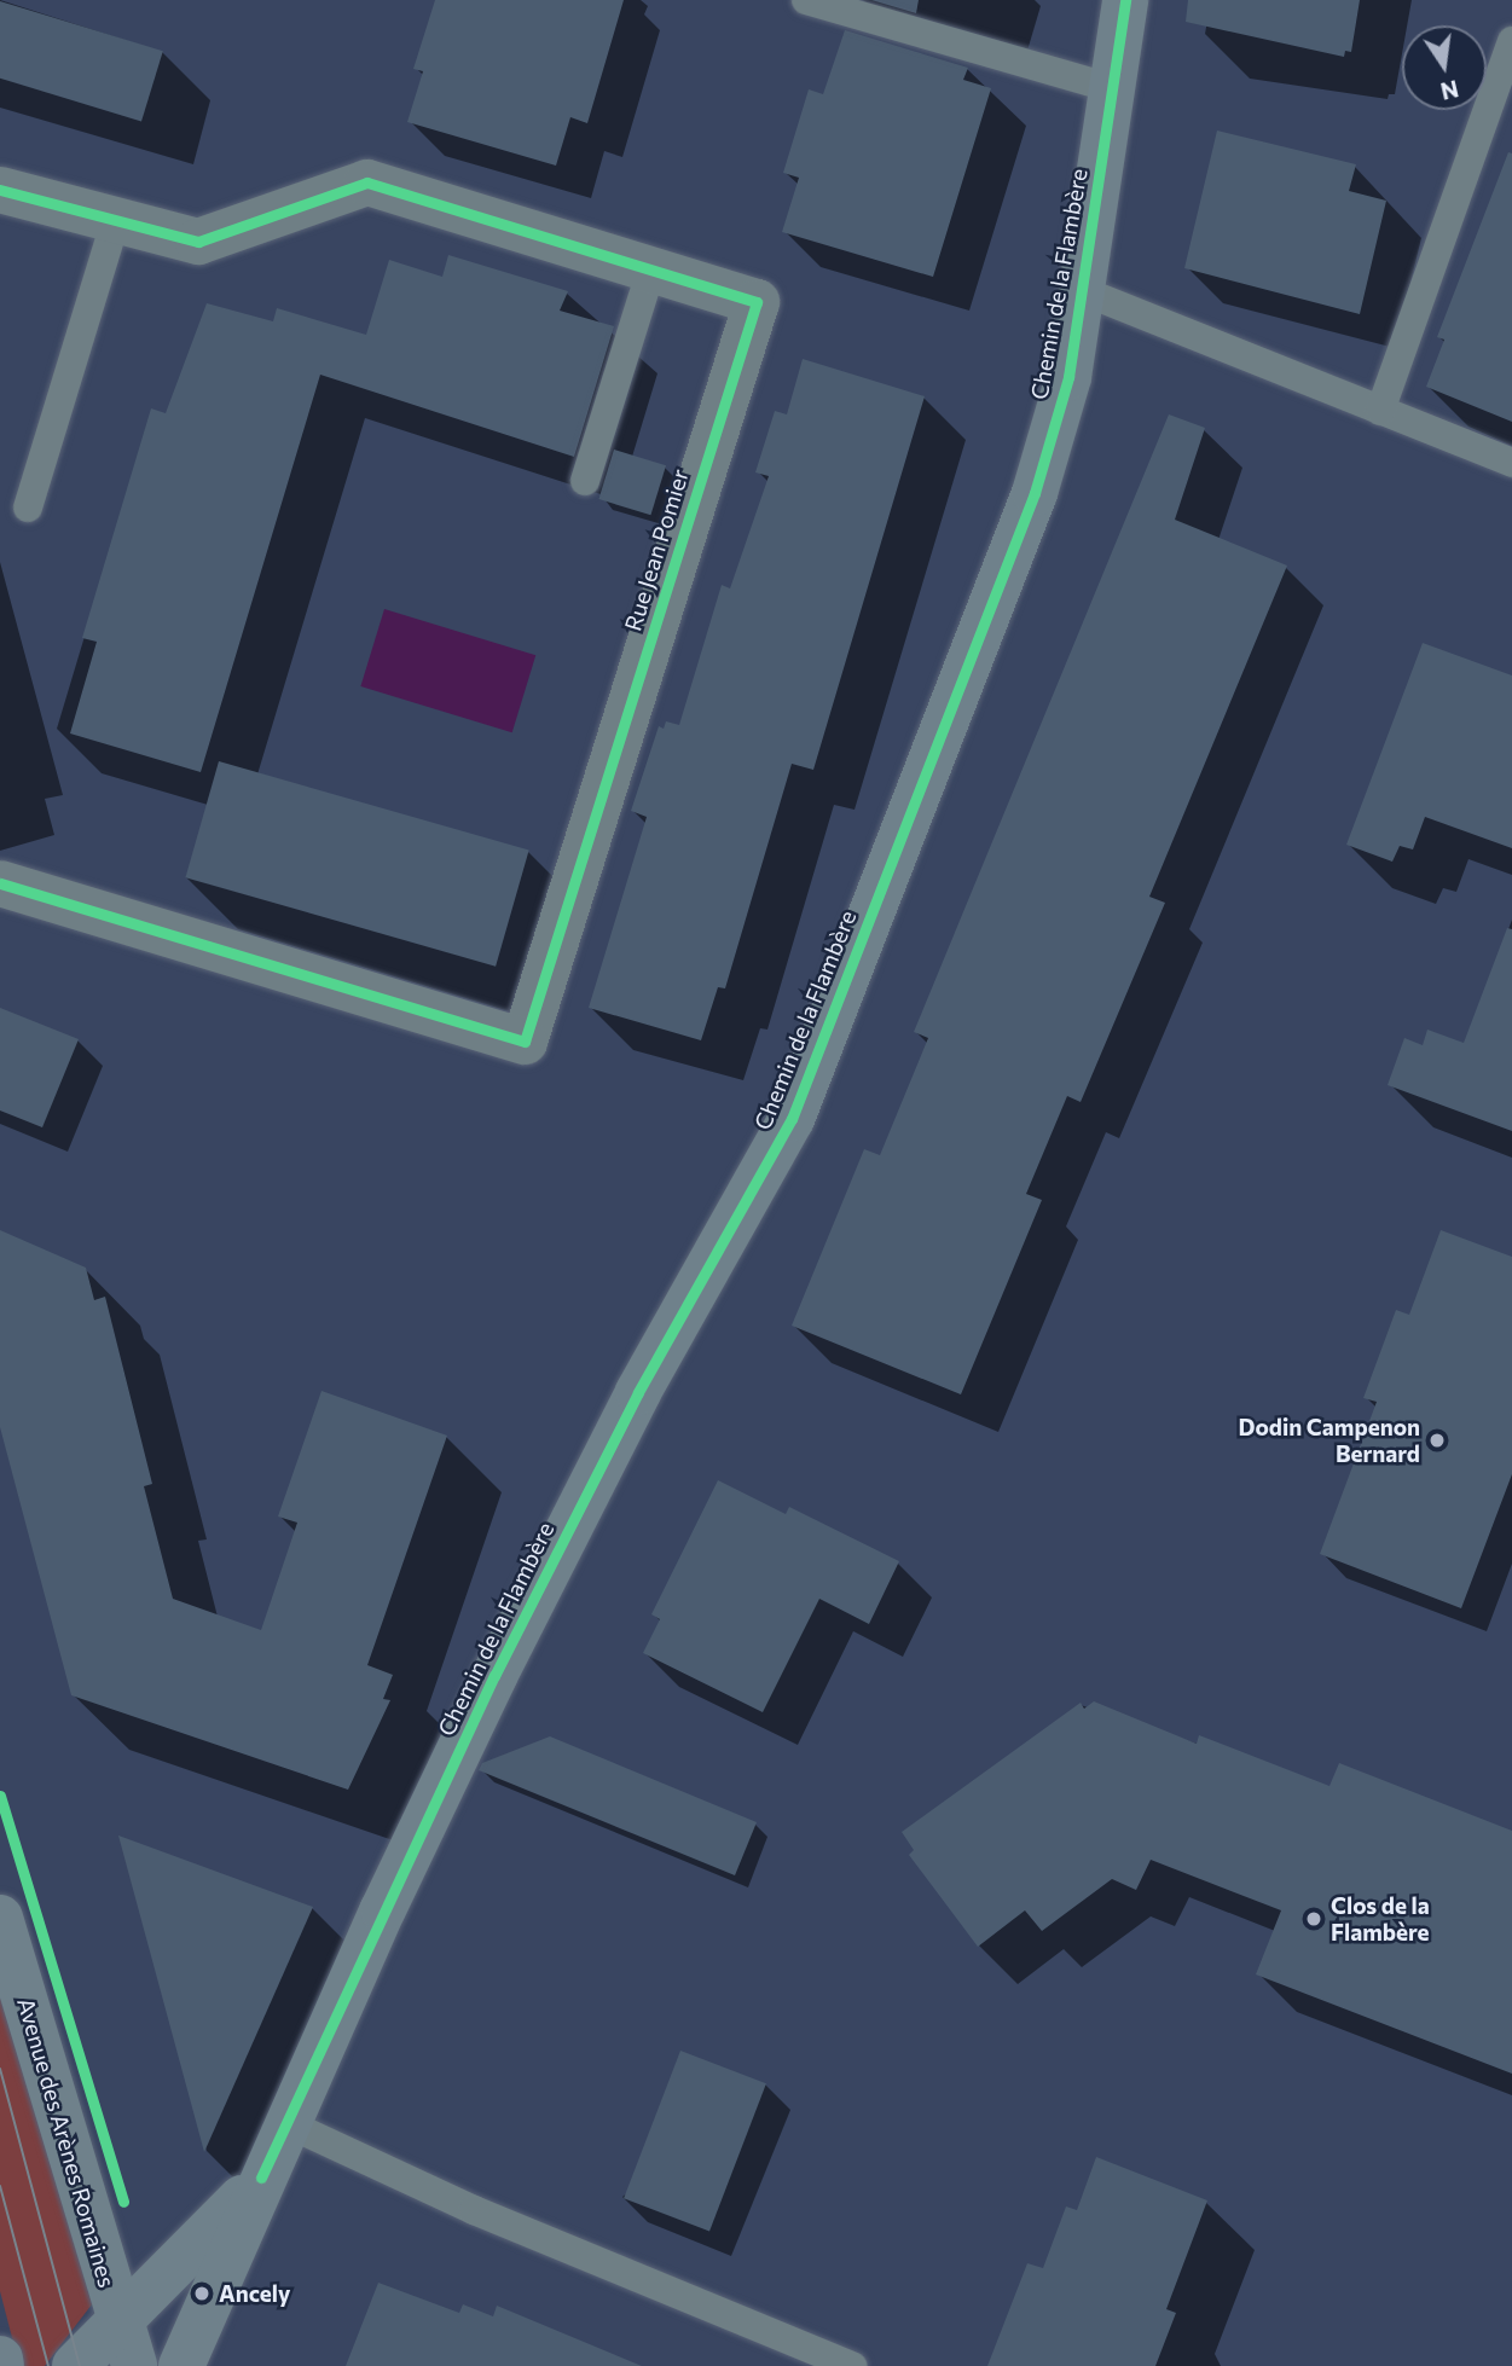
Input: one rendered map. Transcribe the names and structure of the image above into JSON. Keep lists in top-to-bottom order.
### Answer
{
  "streets": {
    "street": ["Chemin de la Flambère", "Rue Jean Pomier", "Avenue des Arènes Romaines"]
  },
  "crossings": [
    ["Chemin de la Flambère", "Avenue des Arènes Romaines"]
  ],
  "places": ["Dodin Campenon Bernard", "Clos de la Flambère", "Ancely"],
  "north": "bottom"
}
